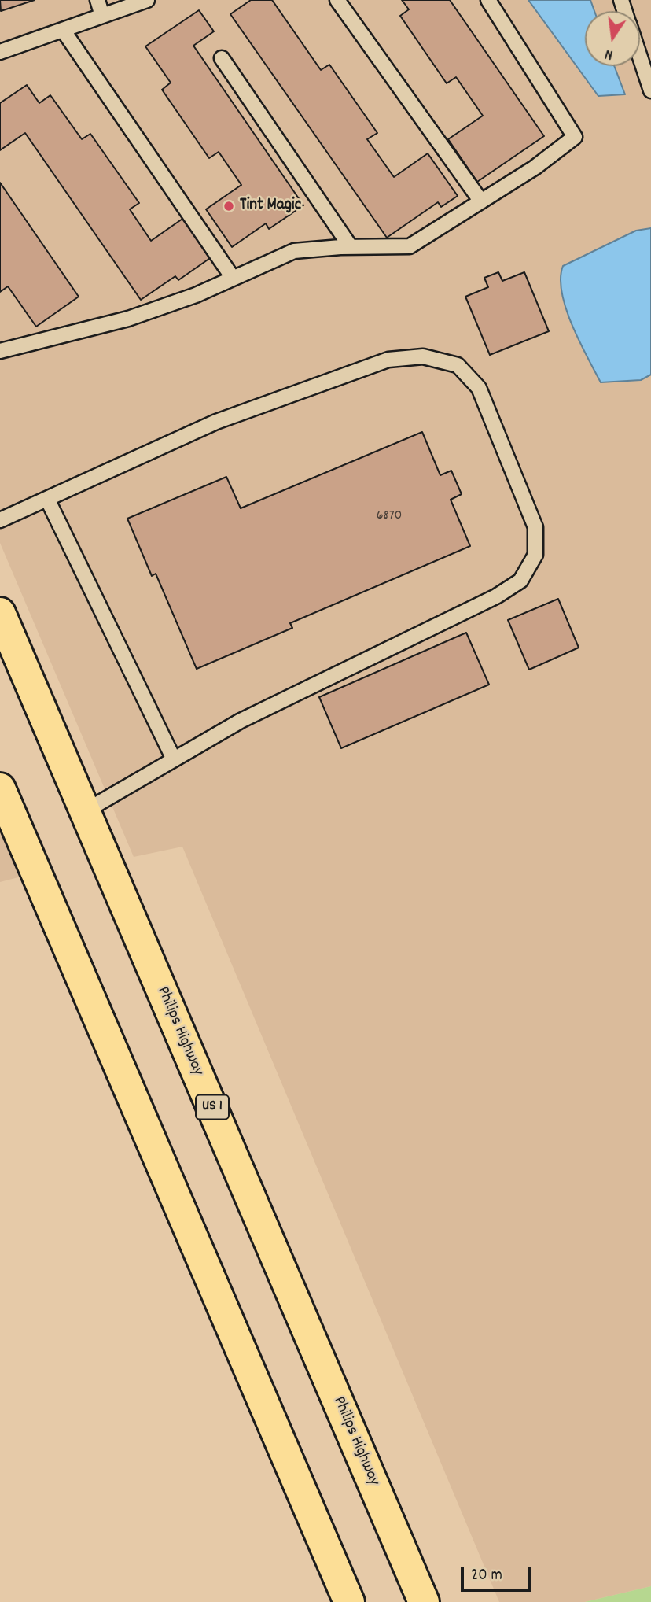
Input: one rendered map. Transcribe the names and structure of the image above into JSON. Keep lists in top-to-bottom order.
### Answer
{
  "streets": {
    "main road": ["Philips Highway", "US 1"]
  },
  "places": ["Tint Magic"],
  "house_numbers": ["6870"],
  "scale_bar": "20 m",
  "north": "bottom"
}
